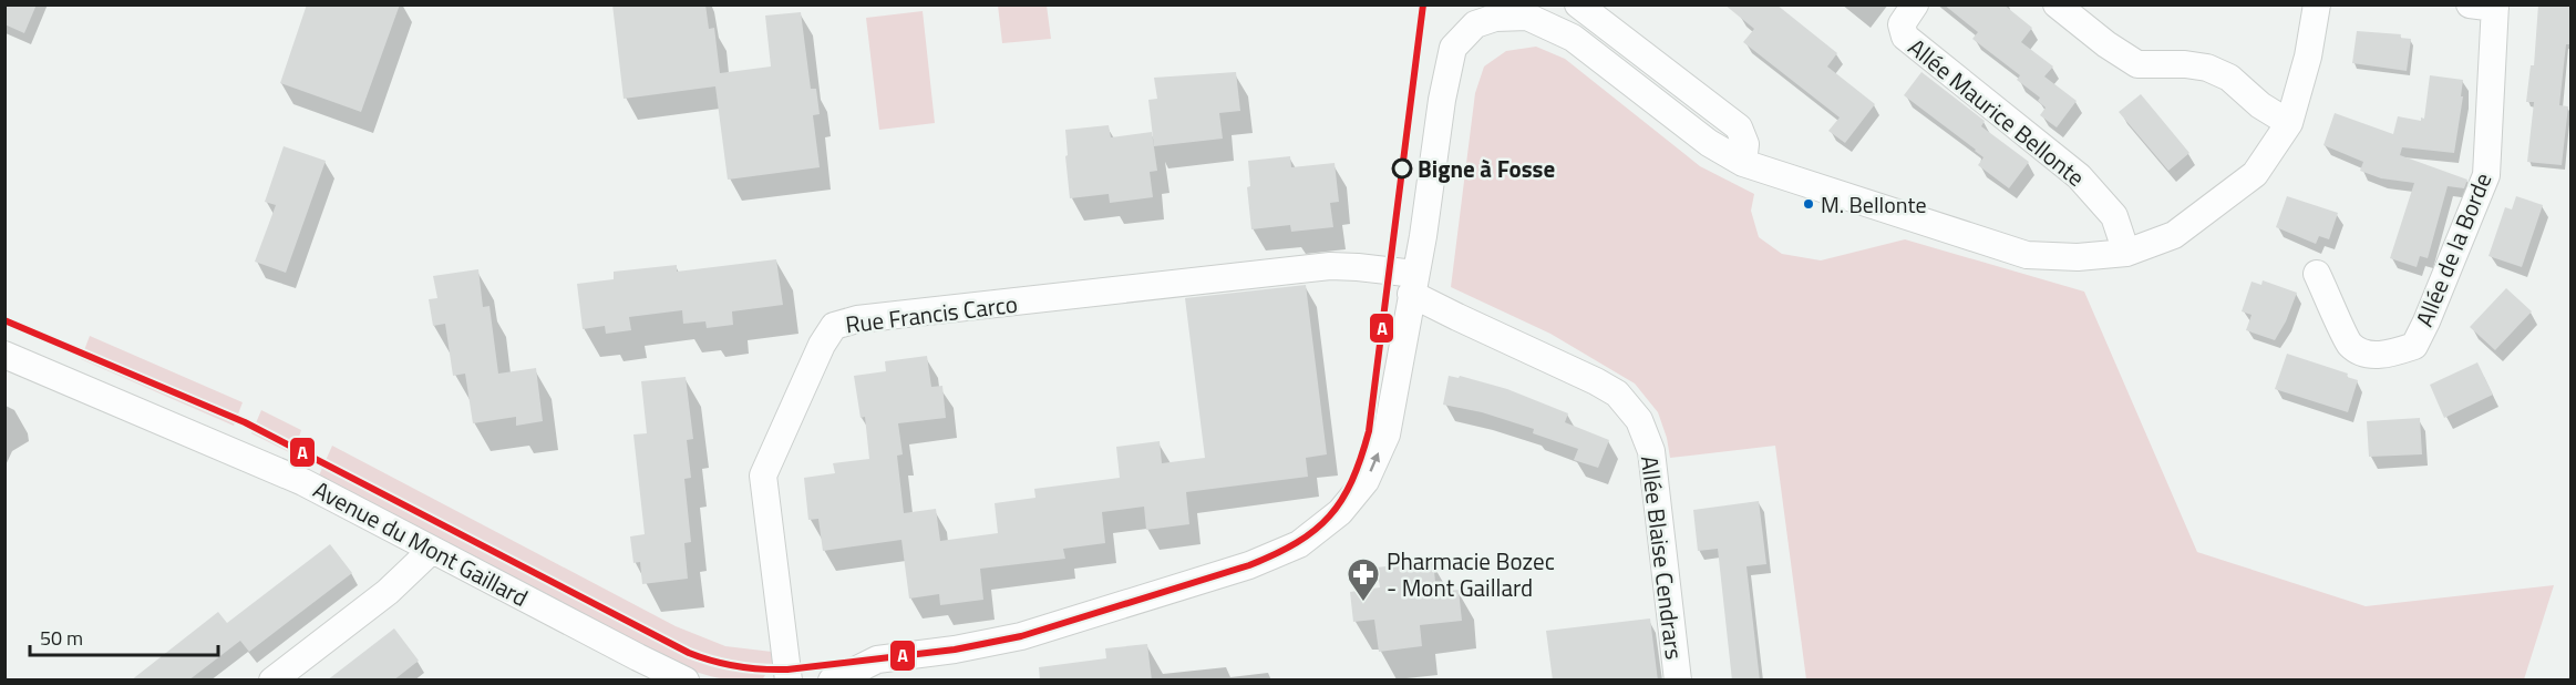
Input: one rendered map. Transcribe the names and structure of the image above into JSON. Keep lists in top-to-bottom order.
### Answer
{
  "streets": {
    "street": [
      "Allée Maurice Bellonte",
      "Allée de la Borde",
      "Rue Francis Carco",
      "Avenue du Mont Gaillard",
      "Allée Blaise Cendrars"
    ]
  },
  "crossings": [
    ["Rue Francis Carco", "Allée Blaise Cendrars"]
  ],
  "places": {
    "other": ["Bigne à Fosse", "M. Bellonte"],
    "pharmacy": ["Pharmacie Bozec - Mont Gaillard"]
  },
  "lines": ["transit line A"],
  "scale_bar": "50 m"
}
